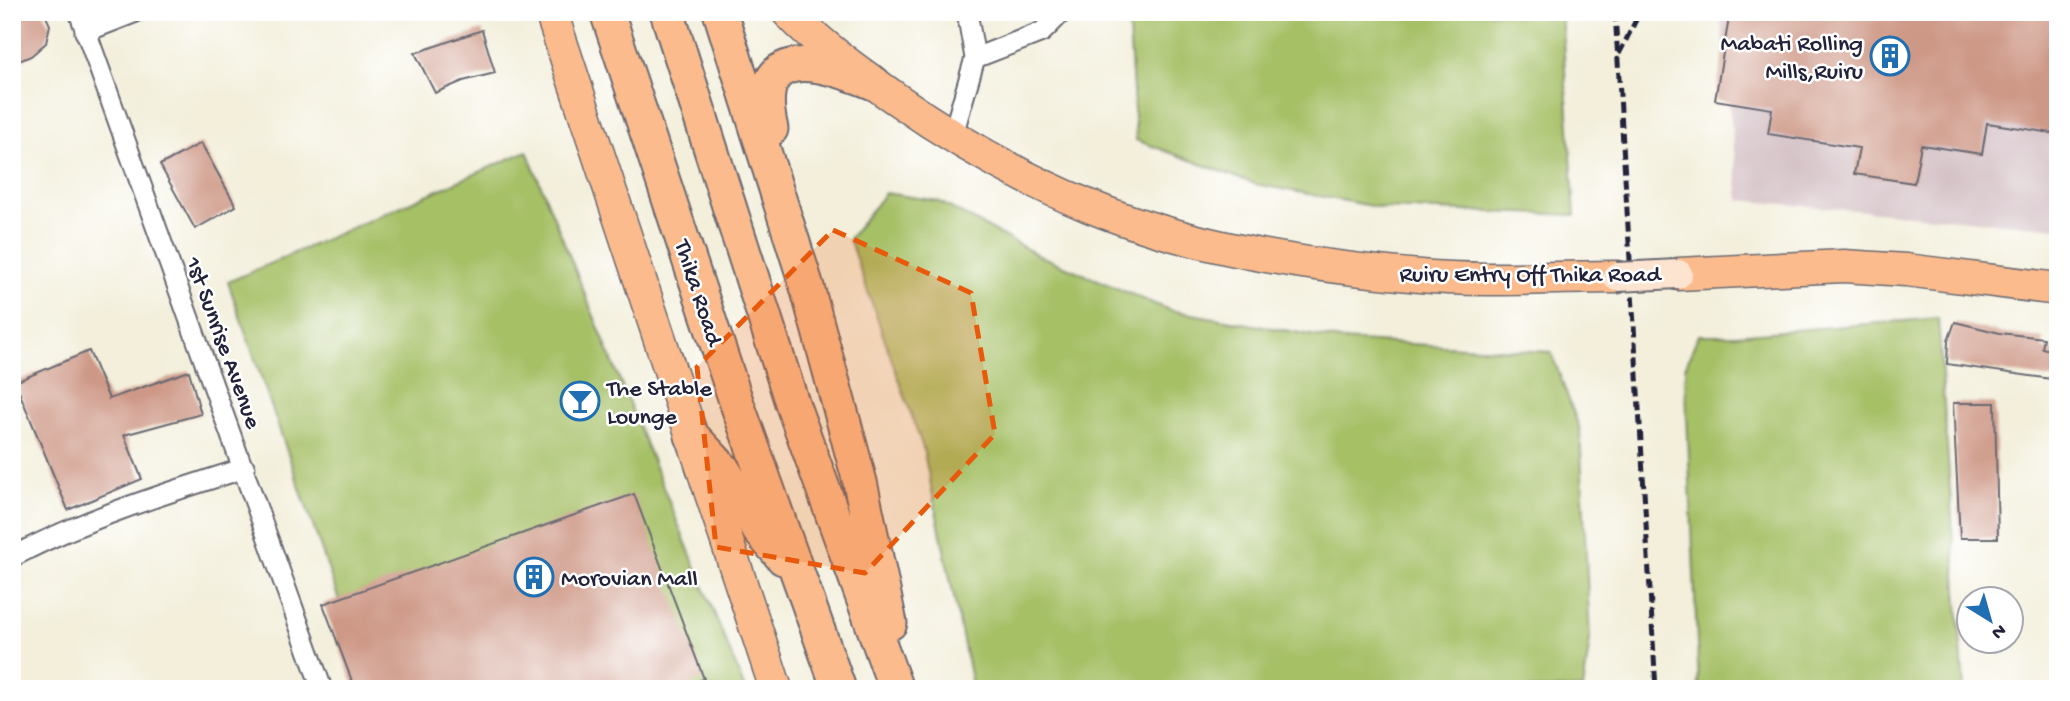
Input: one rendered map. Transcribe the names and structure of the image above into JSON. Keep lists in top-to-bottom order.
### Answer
{
  "streets": {
    "highway": ["Thika Road"],
    "main road": ["Ruiru Entry Off Thika Road"],
    "street": ["1st Sunrise Avenue"]
  },
  "places": {
    "building": ["Mabati Rolling Mills,Ruiru", "Morovian Mall"],
    "bar": ["The Stable Lounge"]
  },
  "north": "bottom right"
}
